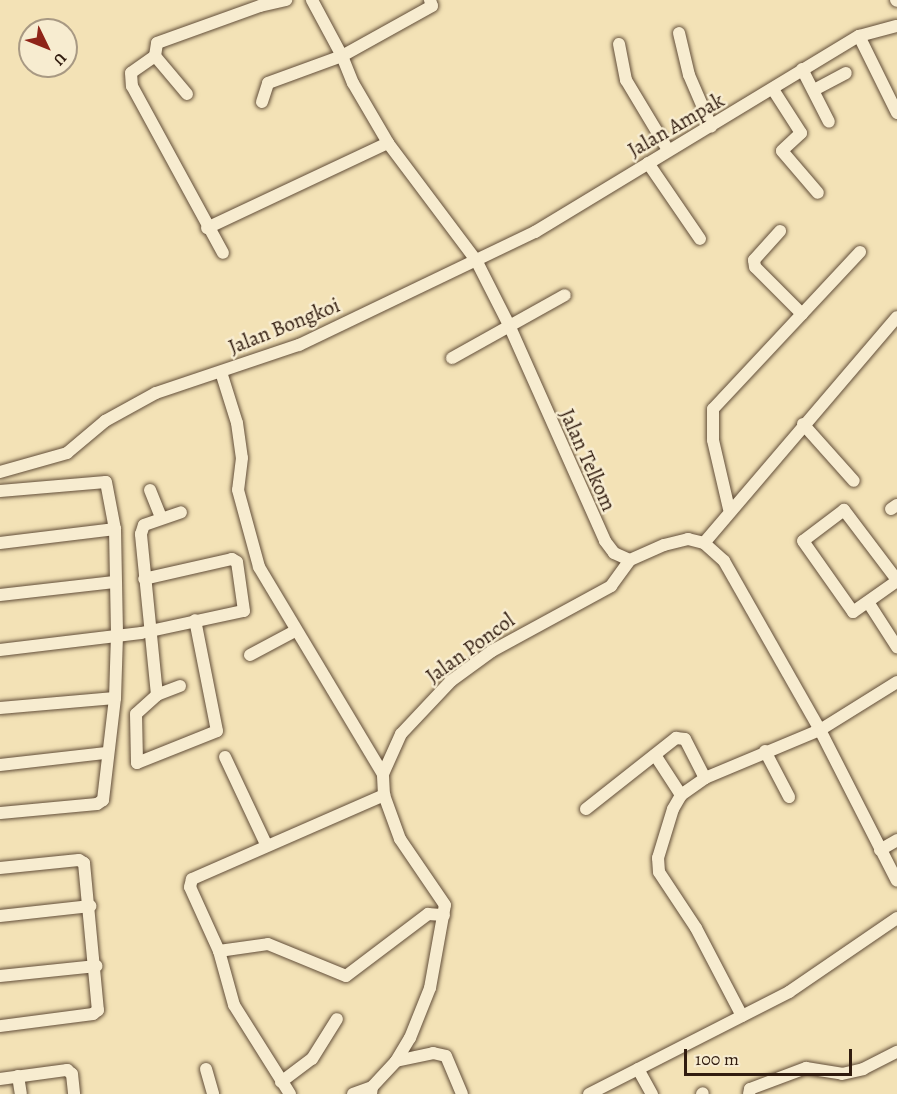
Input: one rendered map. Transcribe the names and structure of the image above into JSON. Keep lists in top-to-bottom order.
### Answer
{
  "streets": {
    "street": [
      "Jalan Ampak",
      "Jalan Bongkoi",
      "Jalan Telkom",
      "Jalan Poncol"
    ]
  },
  "crossings": [
    ["Jalan Ampak", "Jalan Bongkoi"],
    ["Jalan Ampak", "Jalan Telkom"],
    ["Jalan Bongkoi", "Jalan Telkom"],
    ["Jalan Telkom", "Jalan Poncol"]
  ],
  "scale_bar": "100 m",
  "north": "bottom right"
}
